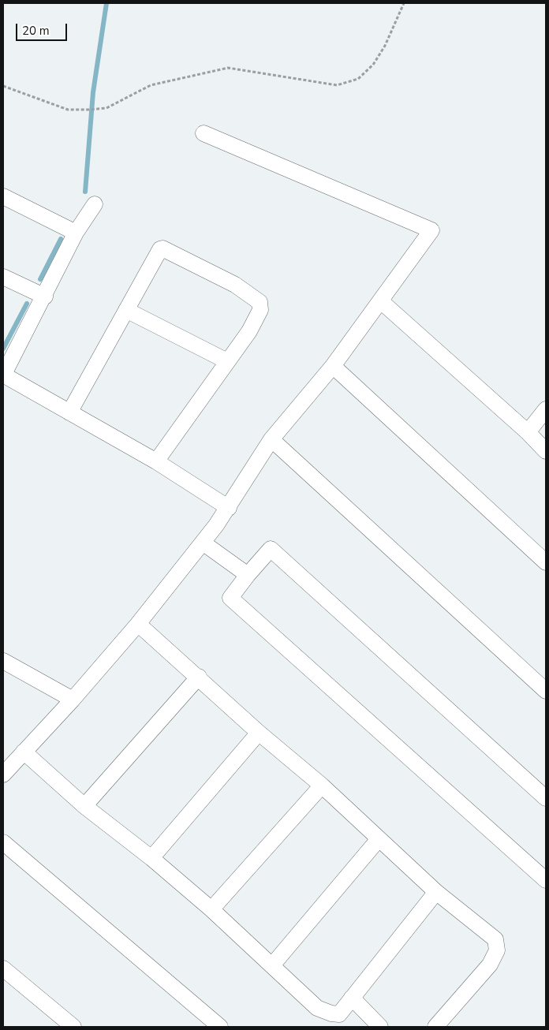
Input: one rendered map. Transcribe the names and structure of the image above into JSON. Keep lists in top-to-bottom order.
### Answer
{
  "scale_bar": "20 m"
}
